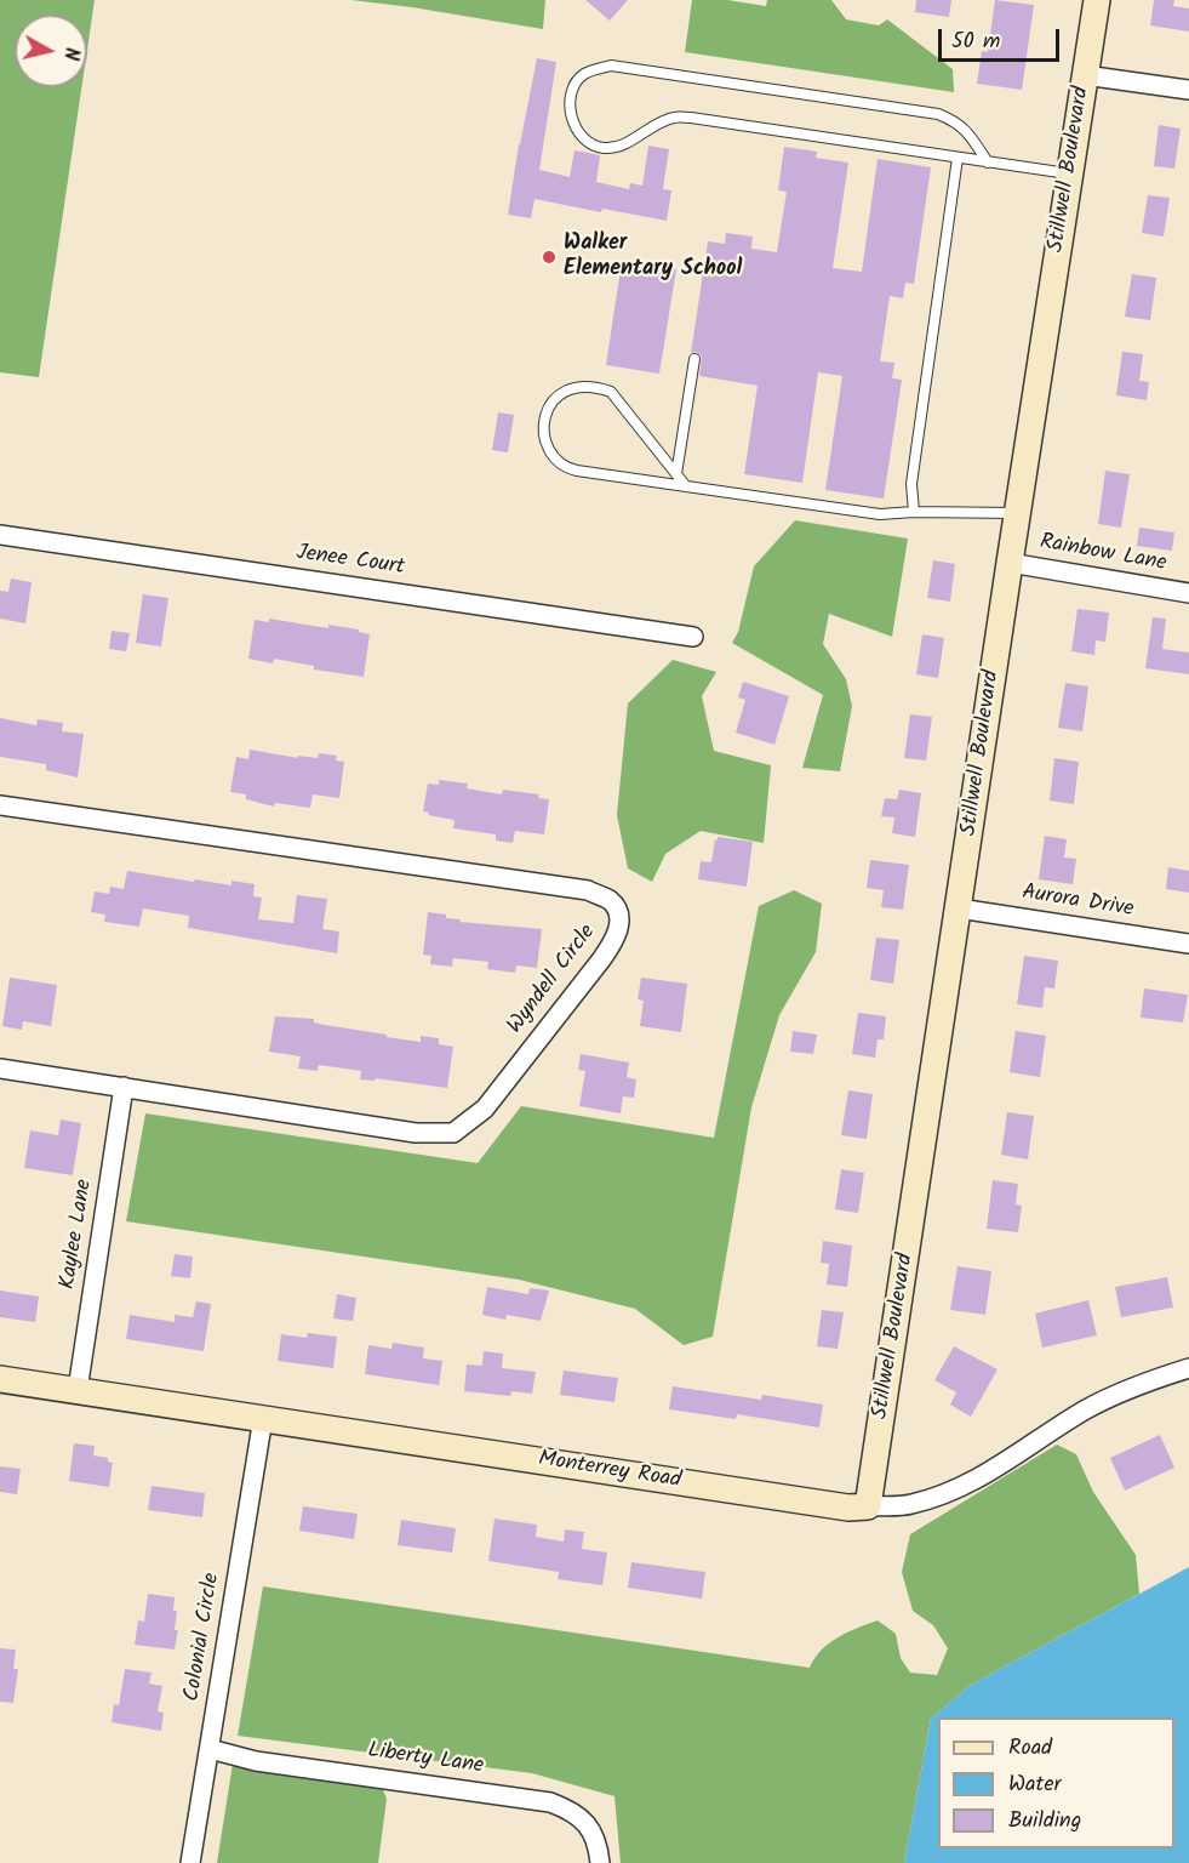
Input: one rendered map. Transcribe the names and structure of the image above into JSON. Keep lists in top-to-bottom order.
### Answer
{
  "streets": {
    "street": [
      "Stillwell Boulevard",
      "Rainbow Lane",
      "Jenee Court",
      "Aurora Drive",
      "Wyndell Circle",
      "Kaylee Lane",
      "Monterrey Road",
      "Colonial Circle",
      "Liberty Lane"
    ]
  },
  "crossings": [
    ["Stillwell Boulevard", "Rainbow Lane"],
    ["Stillwell Boulevard", "Aurora Drive"],
    ["Stillwell Boulevard", "Monterrey Road"],
    ["Wyndell Circle", "Kaylee Lane"],
    ["Kaylee Lane", "Monterrey Road"],
    ["Monterrey Road", "Colonial Circle"],
    ["Colonial Circle", "Liberty Lane"]
  ],
  "places": ["Walker Elementary School"],
  "legend": ["Road", "Water", "Building"],
  "scale_bar": "50 m",
  "north": "right"
}
